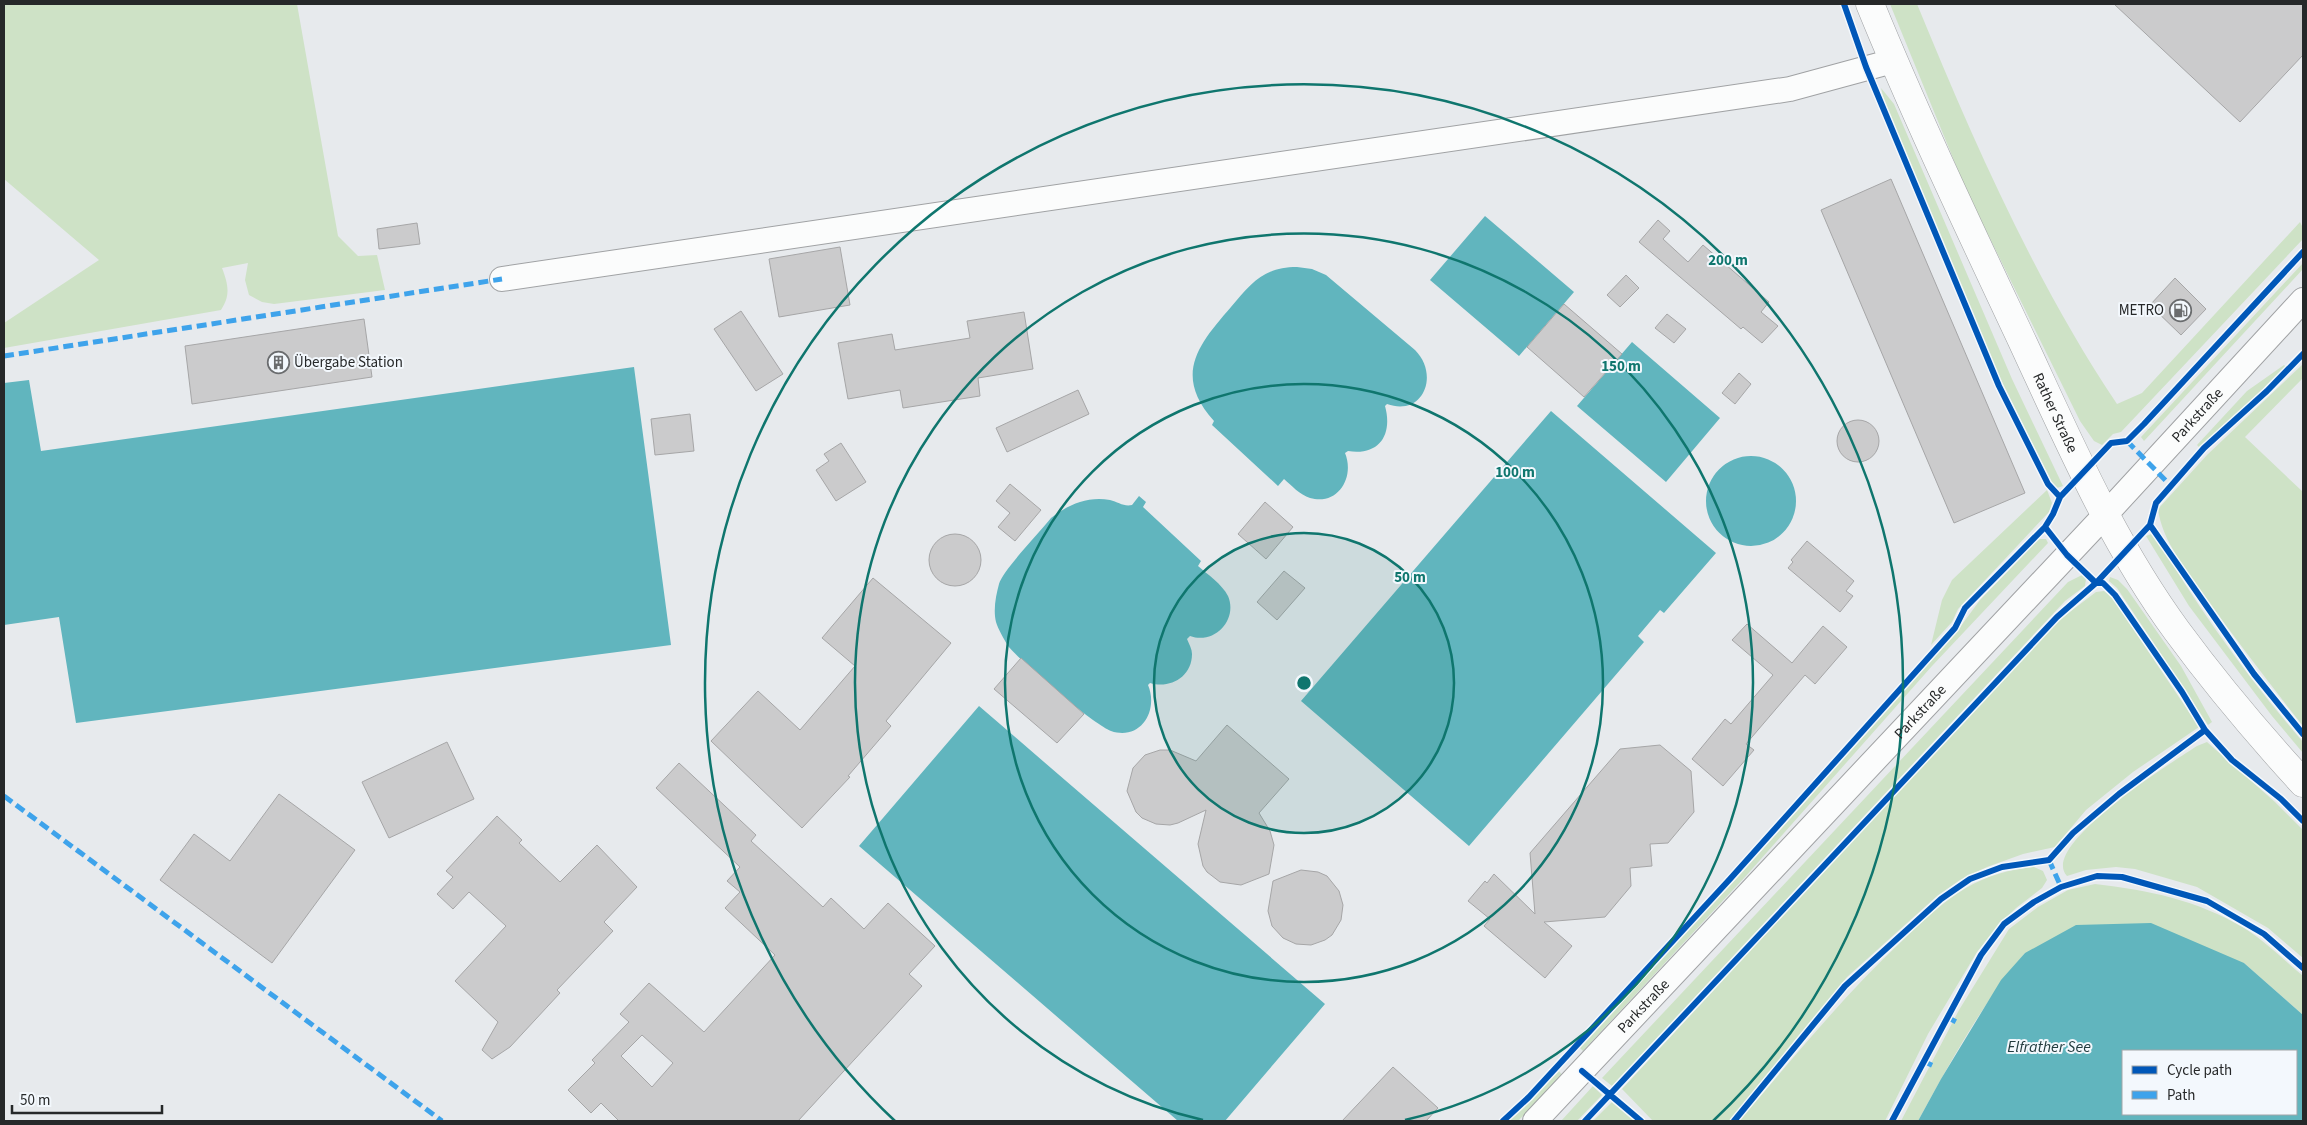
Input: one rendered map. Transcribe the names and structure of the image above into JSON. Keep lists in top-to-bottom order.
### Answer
{
  "streets": {
    "main road": ["Rather Straße"],
    "street": ["Parkstraße"]
  },
  "crossings": [
    ["Rather Straße", "Parkstraße"]
  ],
  "water": ["Elfrather See"],
  "places": {
    "fuel station": ["METRO"],
    "building": ["Übergabe Station"]
  },
  "legend": ["Cycle path", "Path"],
  "scale_bar": "50 m",
  "rings": [
    "200 m",
    "150 m",
    "100 m",
    "50 m"
  ]
}
